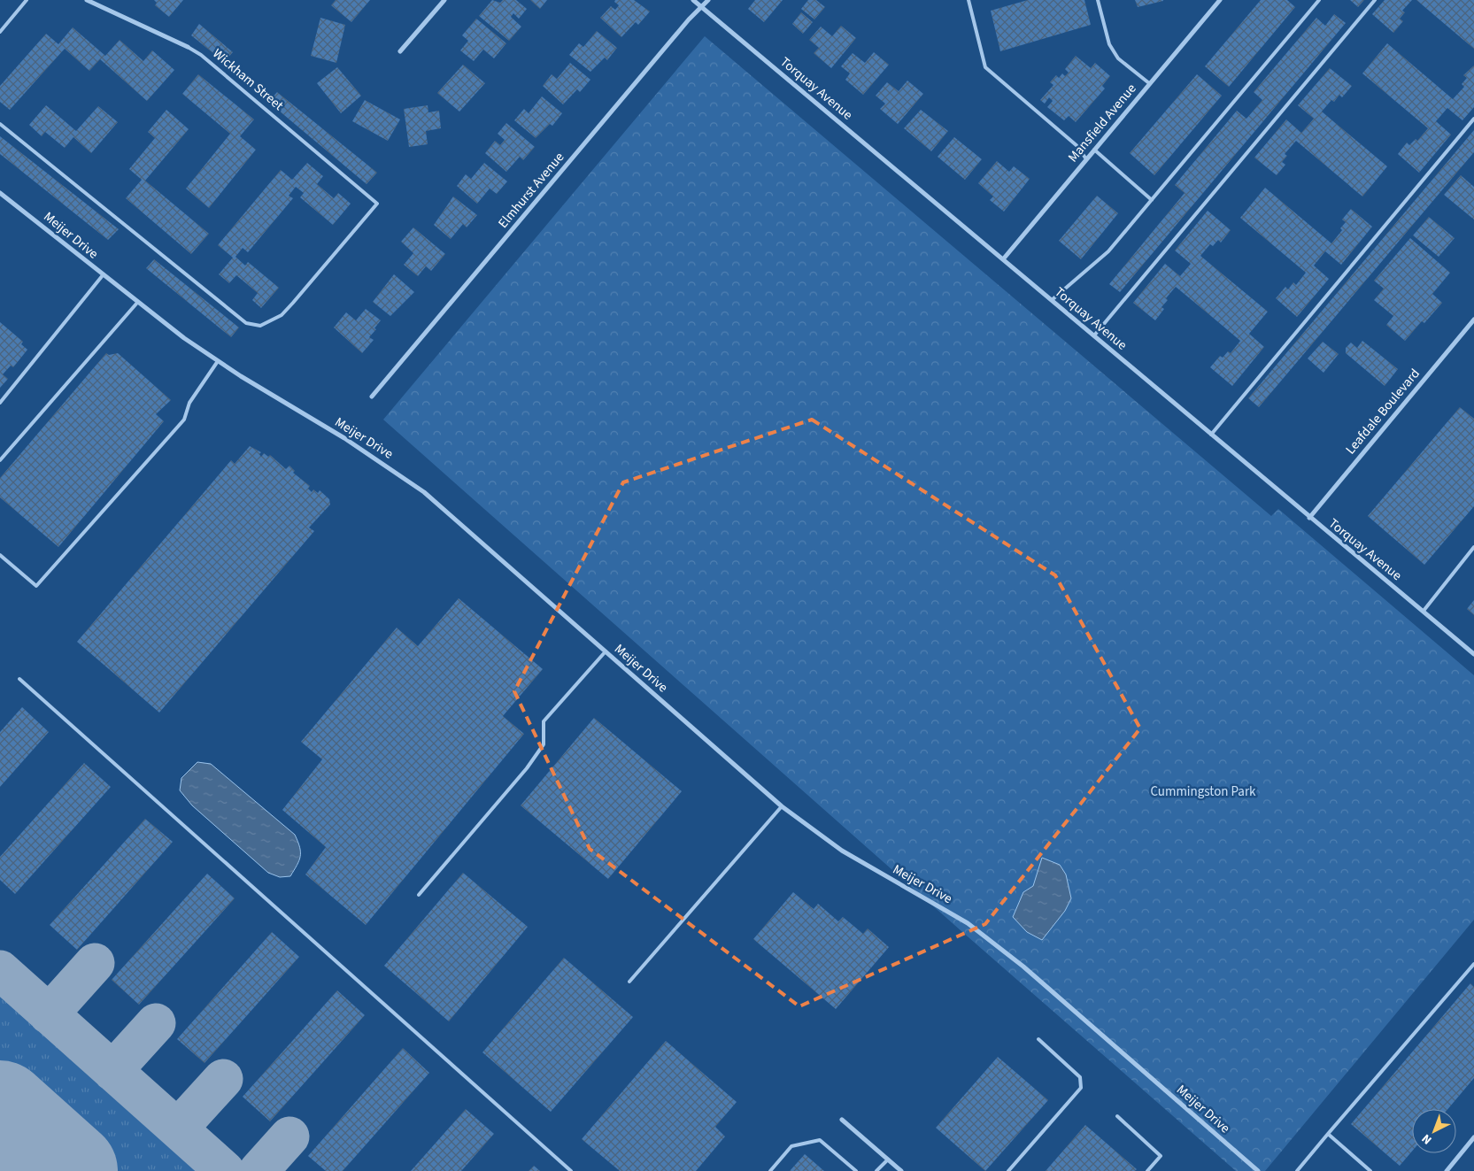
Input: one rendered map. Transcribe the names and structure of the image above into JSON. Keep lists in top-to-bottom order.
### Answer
{
  "streets": {
    "street": [
      "Wickham Street",
      "Torquay Avenue",
      "Mansfield Avenue",
      "Elmhurst Avenue",
      "Meijer Drive",
      "Leafdale Boulevard"
    ]
  },
  "crossings": [
    ["Torquay Avenue", "Mansfield Avenue"],
    ["Torquay Avenue", "Elmhurst Avenue"],
    ["Torquay Avenue", "Leafdale Boulevard"]
  ],
  "parks": ["Cummingston Park"],
  "north": "bottom left"
}
